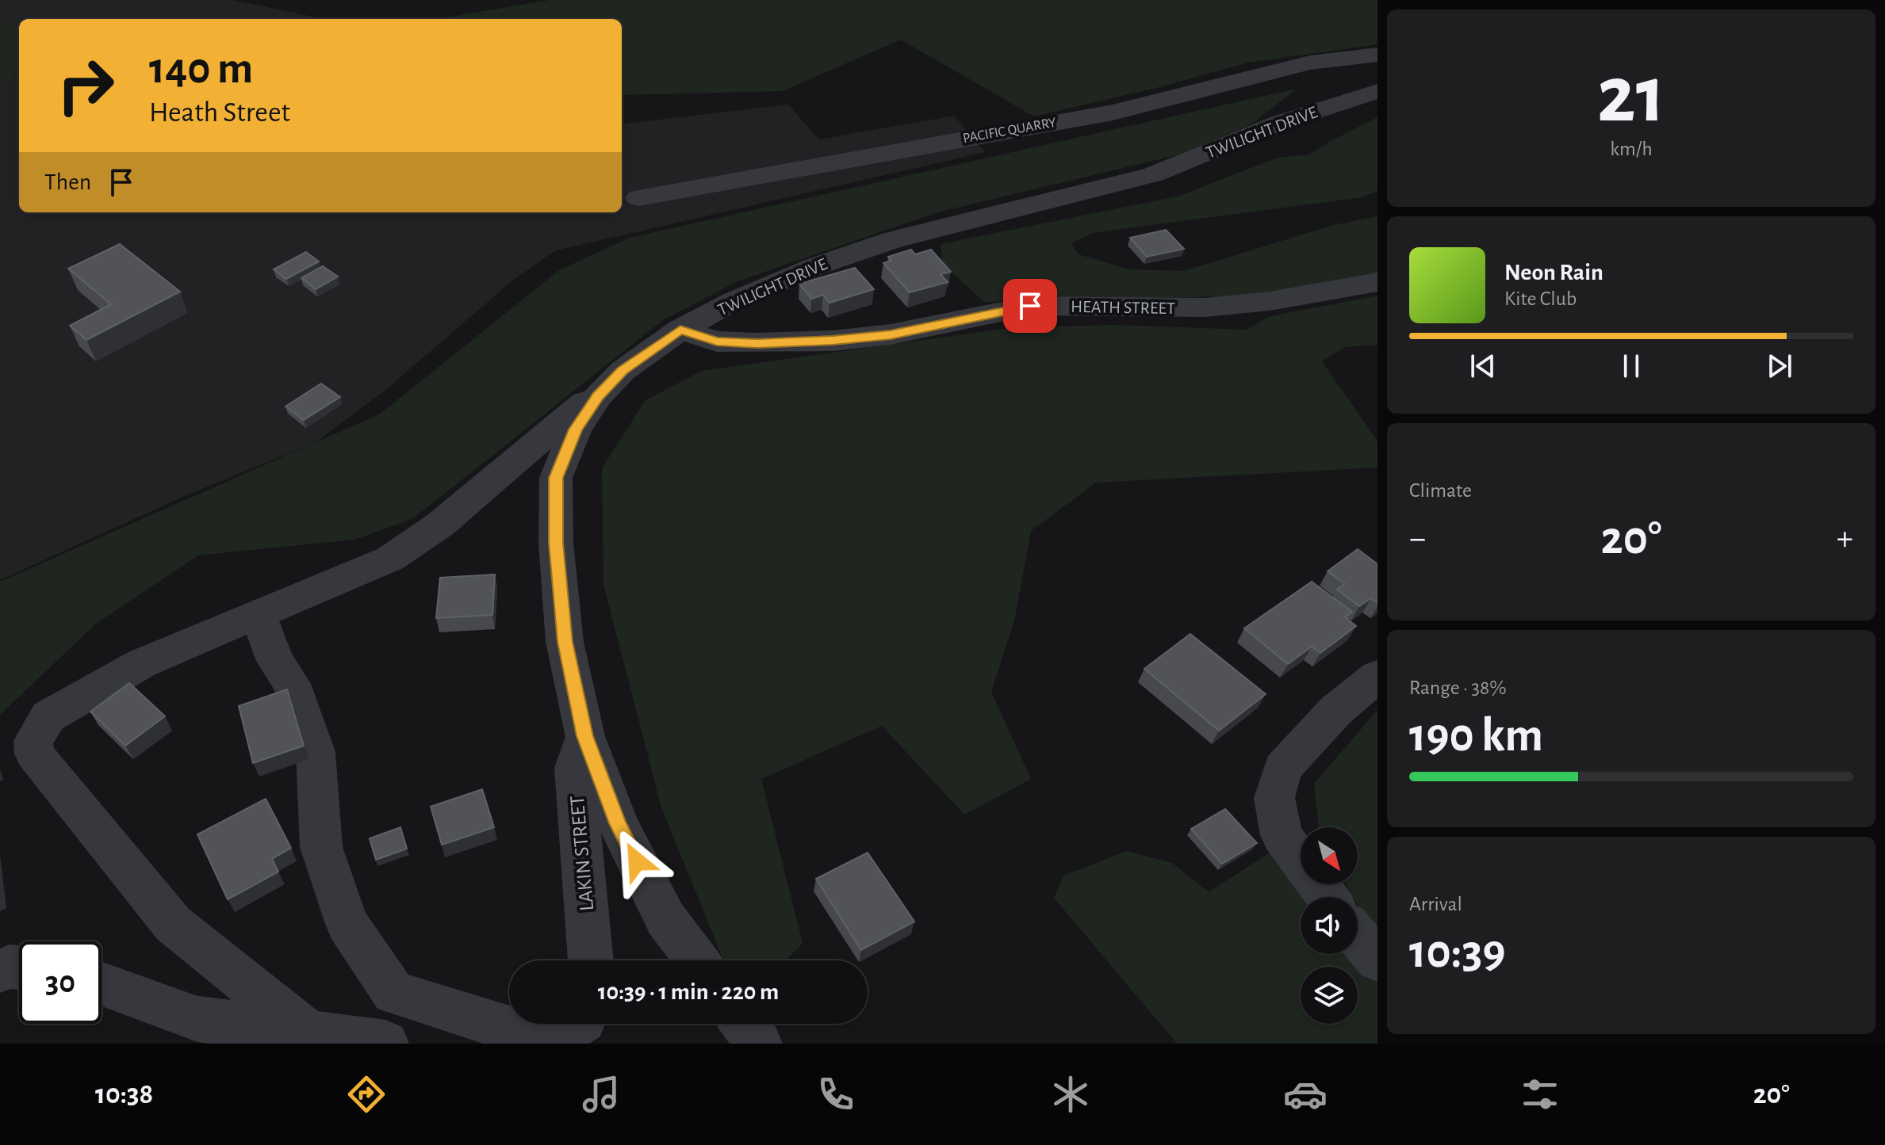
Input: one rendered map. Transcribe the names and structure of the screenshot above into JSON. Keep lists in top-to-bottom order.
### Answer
{
  "streets": {
    "street": [
      "PACIFIC QUARRY",
      "TWILIGHT DRIVE",
      "HEATH STREET",
      "LAKIN STREET"
    ]
  },
  "crossings": [
    ["TWILIGHT DRIVE", "HEATH STREET"],
    ["TWILIGHT DRIVE", "LAKIN STREET"]
  ],
  "north": "bottom right",
  "page": {
    "tile": [
      ["21", "km/h"],
      "Climate",
      ["Range · 38%", "190 km"],
      ["Arrival", "10:39"]
    ],
    "turn": ["140 m", "Heath Street"],
    "then": "Then",
    "song": ["Neon Rain", "Kite Club"],
    "heat": ["−", "20°", "+"],
    "limit": "30",
    "trip": "10:39 · 1 min · 220 m",
    "tabs": ["10:38", "20°"]
  }
}
